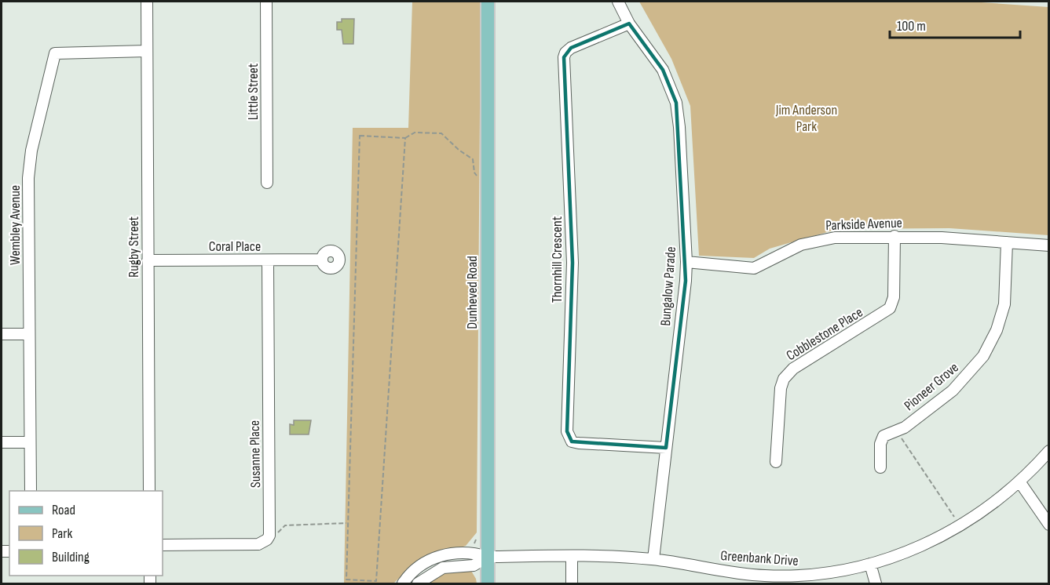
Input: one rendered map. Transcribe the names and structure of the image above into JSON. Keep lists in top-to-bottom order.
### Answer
{
  "streets": {
    "main road": ["Dunheved Road"],
    "street": [
      "Little Street",
      "Parkside Avenue",
      "Wembley Avenue",
      "Coral Place",
      "Rugby Street",
      "Thornhill Crescent",
      "Bungalow Parade",
      "Cobblestone Place",
      "Pioneer Grove",
      "Susanne Place",
      "Greenbank Drive"
    ]
  },
  "crossings": [
    ["Parkside Avenue", "Bungalow Parade"],
    ["Parkside Avenue", "Cobblestone Place"],
    ["Parkside Avenue", "Pioneer Grove"],
    ["Wembley Avenue", "Rugby Street"],
    ["Coral Place", "Rugby Street"],
    ["Coral Place", "Susanne Place"],
    ["Thornhill Crescent", "Bungalow Parade"],
    ["Bungalow Parade", "Greenbank Drive"],
    ["Dunheved Road", "Greenbank Drive"]
  ],
  "parks": ["Jim Anderson Park"],
  "legend": ["Road", "Park", "Building"],
  "scale_bar": "100 m"
}
